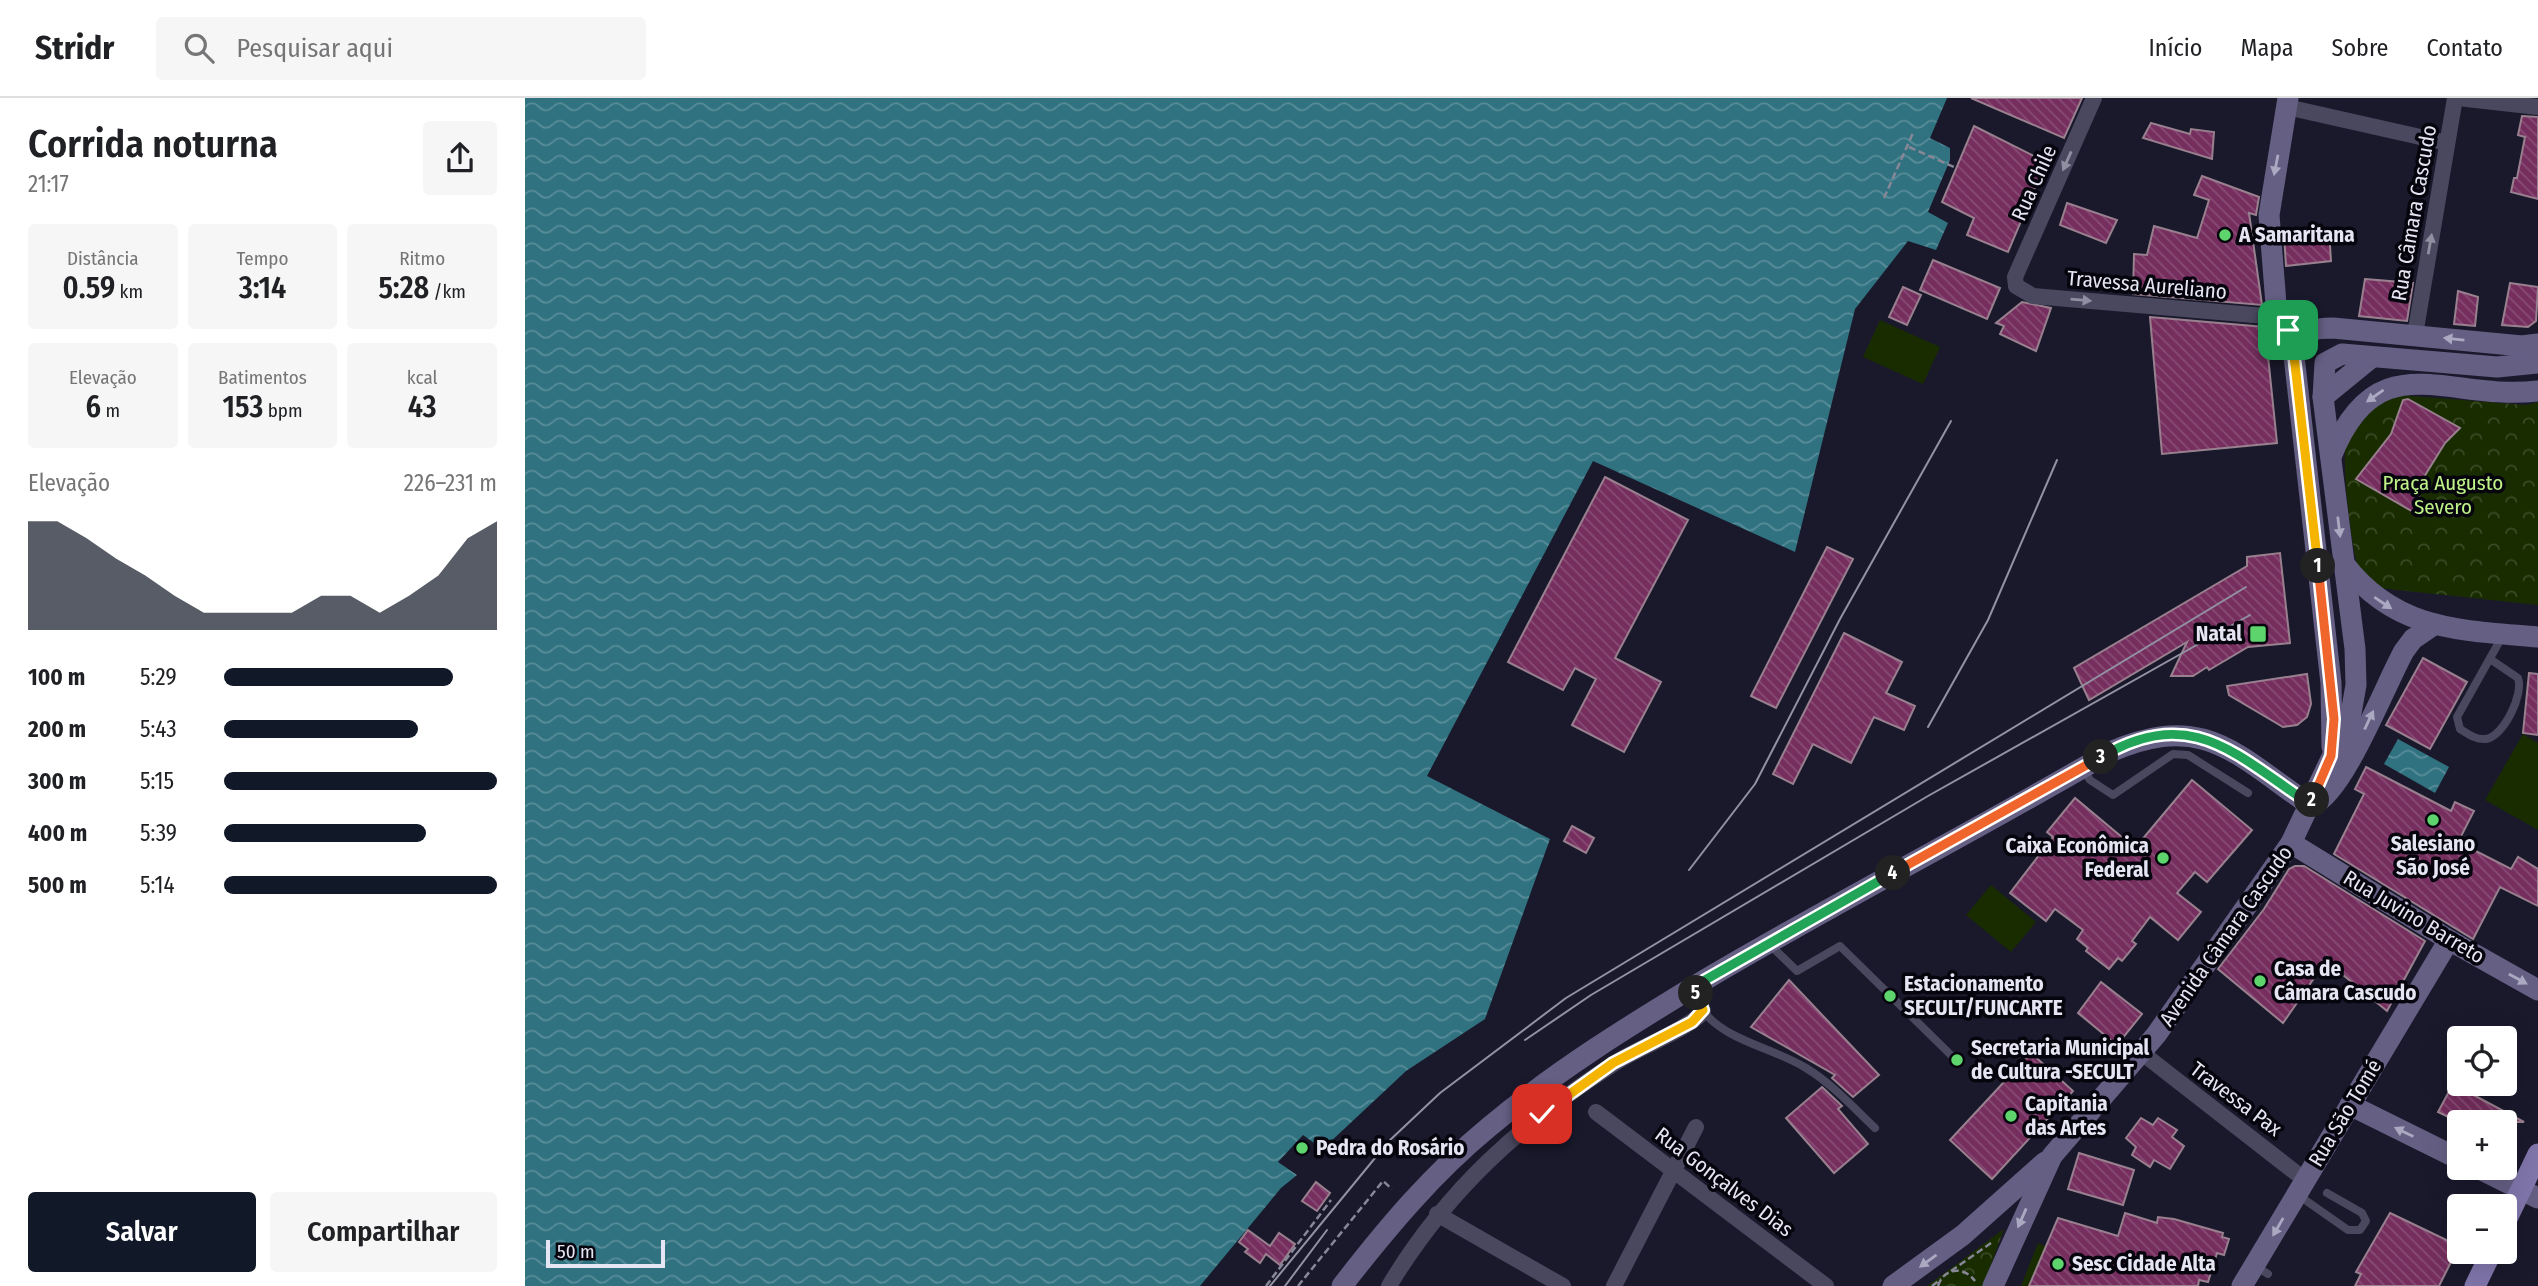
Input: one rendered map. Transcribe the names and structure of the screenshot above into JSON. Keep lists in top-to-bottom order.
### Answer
{
  "streets": {
    "main road": ["Rua Juvino Barreto", "Avenida Câmara Cascudo", "Rua São Tomé"],
    "street": [
      "Rua Chile",
      "Rua Câmara Cascudo",
      "Travessa Aureliano",
      "Travessa Pax",
      "Rua Gonçalves Dias"
    ]
  },
  "crossings": [
    ["Rua Chile", "Travessa Aureliano"],
    ["Rua Juvino Barreto", "Avenida Câmara Cascudo"],
    ["Rua Juvino Barreto", "Rua São Tomé"],
    ["Avenida Câmara Cascudo", "Travessa Pax"],
    ["Travessa Pax", "Rua São Tomé"]
  ],
  "one_way": ["Rua Chile", "Rua Câmara Cascudo", "Travessa Aureliano"],
  "parks": ["Praça Augusto Severo"],
  "places": {
    "other": [
      "A Samaritana",
      "Salesiano São José",
      "Caixa Econômica Federal",
      "Casa de Câmara Cascudo",
      "Estacionamento SECULT/FUNCARTE",
      "Secretaria Municipal de Cultura -SECULT",
      "Capitania das Artes",
      "Pedra do Rosário",
      "Sesc Cidade Alta"
    ],
    "transit": ["Natal"]
  },
  "scale_bar": "50 m",
  "page": {
    "header": "Stridr",
    "search": "Pesquisar aqui",
    "nav": [
      "Início",
      "Mapa",
      "Sobre",
      "Contato"
    ],
    "heading": ["Corrida noturna", "21:17"],
    "stats": [
      ["Distância", "0.59 km"],
      ["Tempo", "3:14"],
      ["Ritmo", "5:28 /km"],
      ["Elevação", "6 m"],
      ["Batimentos", "153 bpm"],
      ["kcal", "43"]
    ],
    "chart": ["Elevação", "226–231 m"],
    "pins": [
      "1",
      "3",
      "2",
      "4",
      "5"
    ],
    "list": [
      {
        "name": "100 m",
        "note": "5:29"
      },
      {
        "name": "200 m",
        "note": "5:43"
      },
      {
        "name": "300 m",
        "note": "5:15"
      },
      {
        "name": "400 m",
        "note": "5:39"
      },
      {
        "name": "500 m",
        "note": "5:14"
      }
    ],
    "map_buttons": ["+", "−"],
    "buttons": ["Salvar", "Compartilhar"],
    "scale": "50 m"
  }
}
